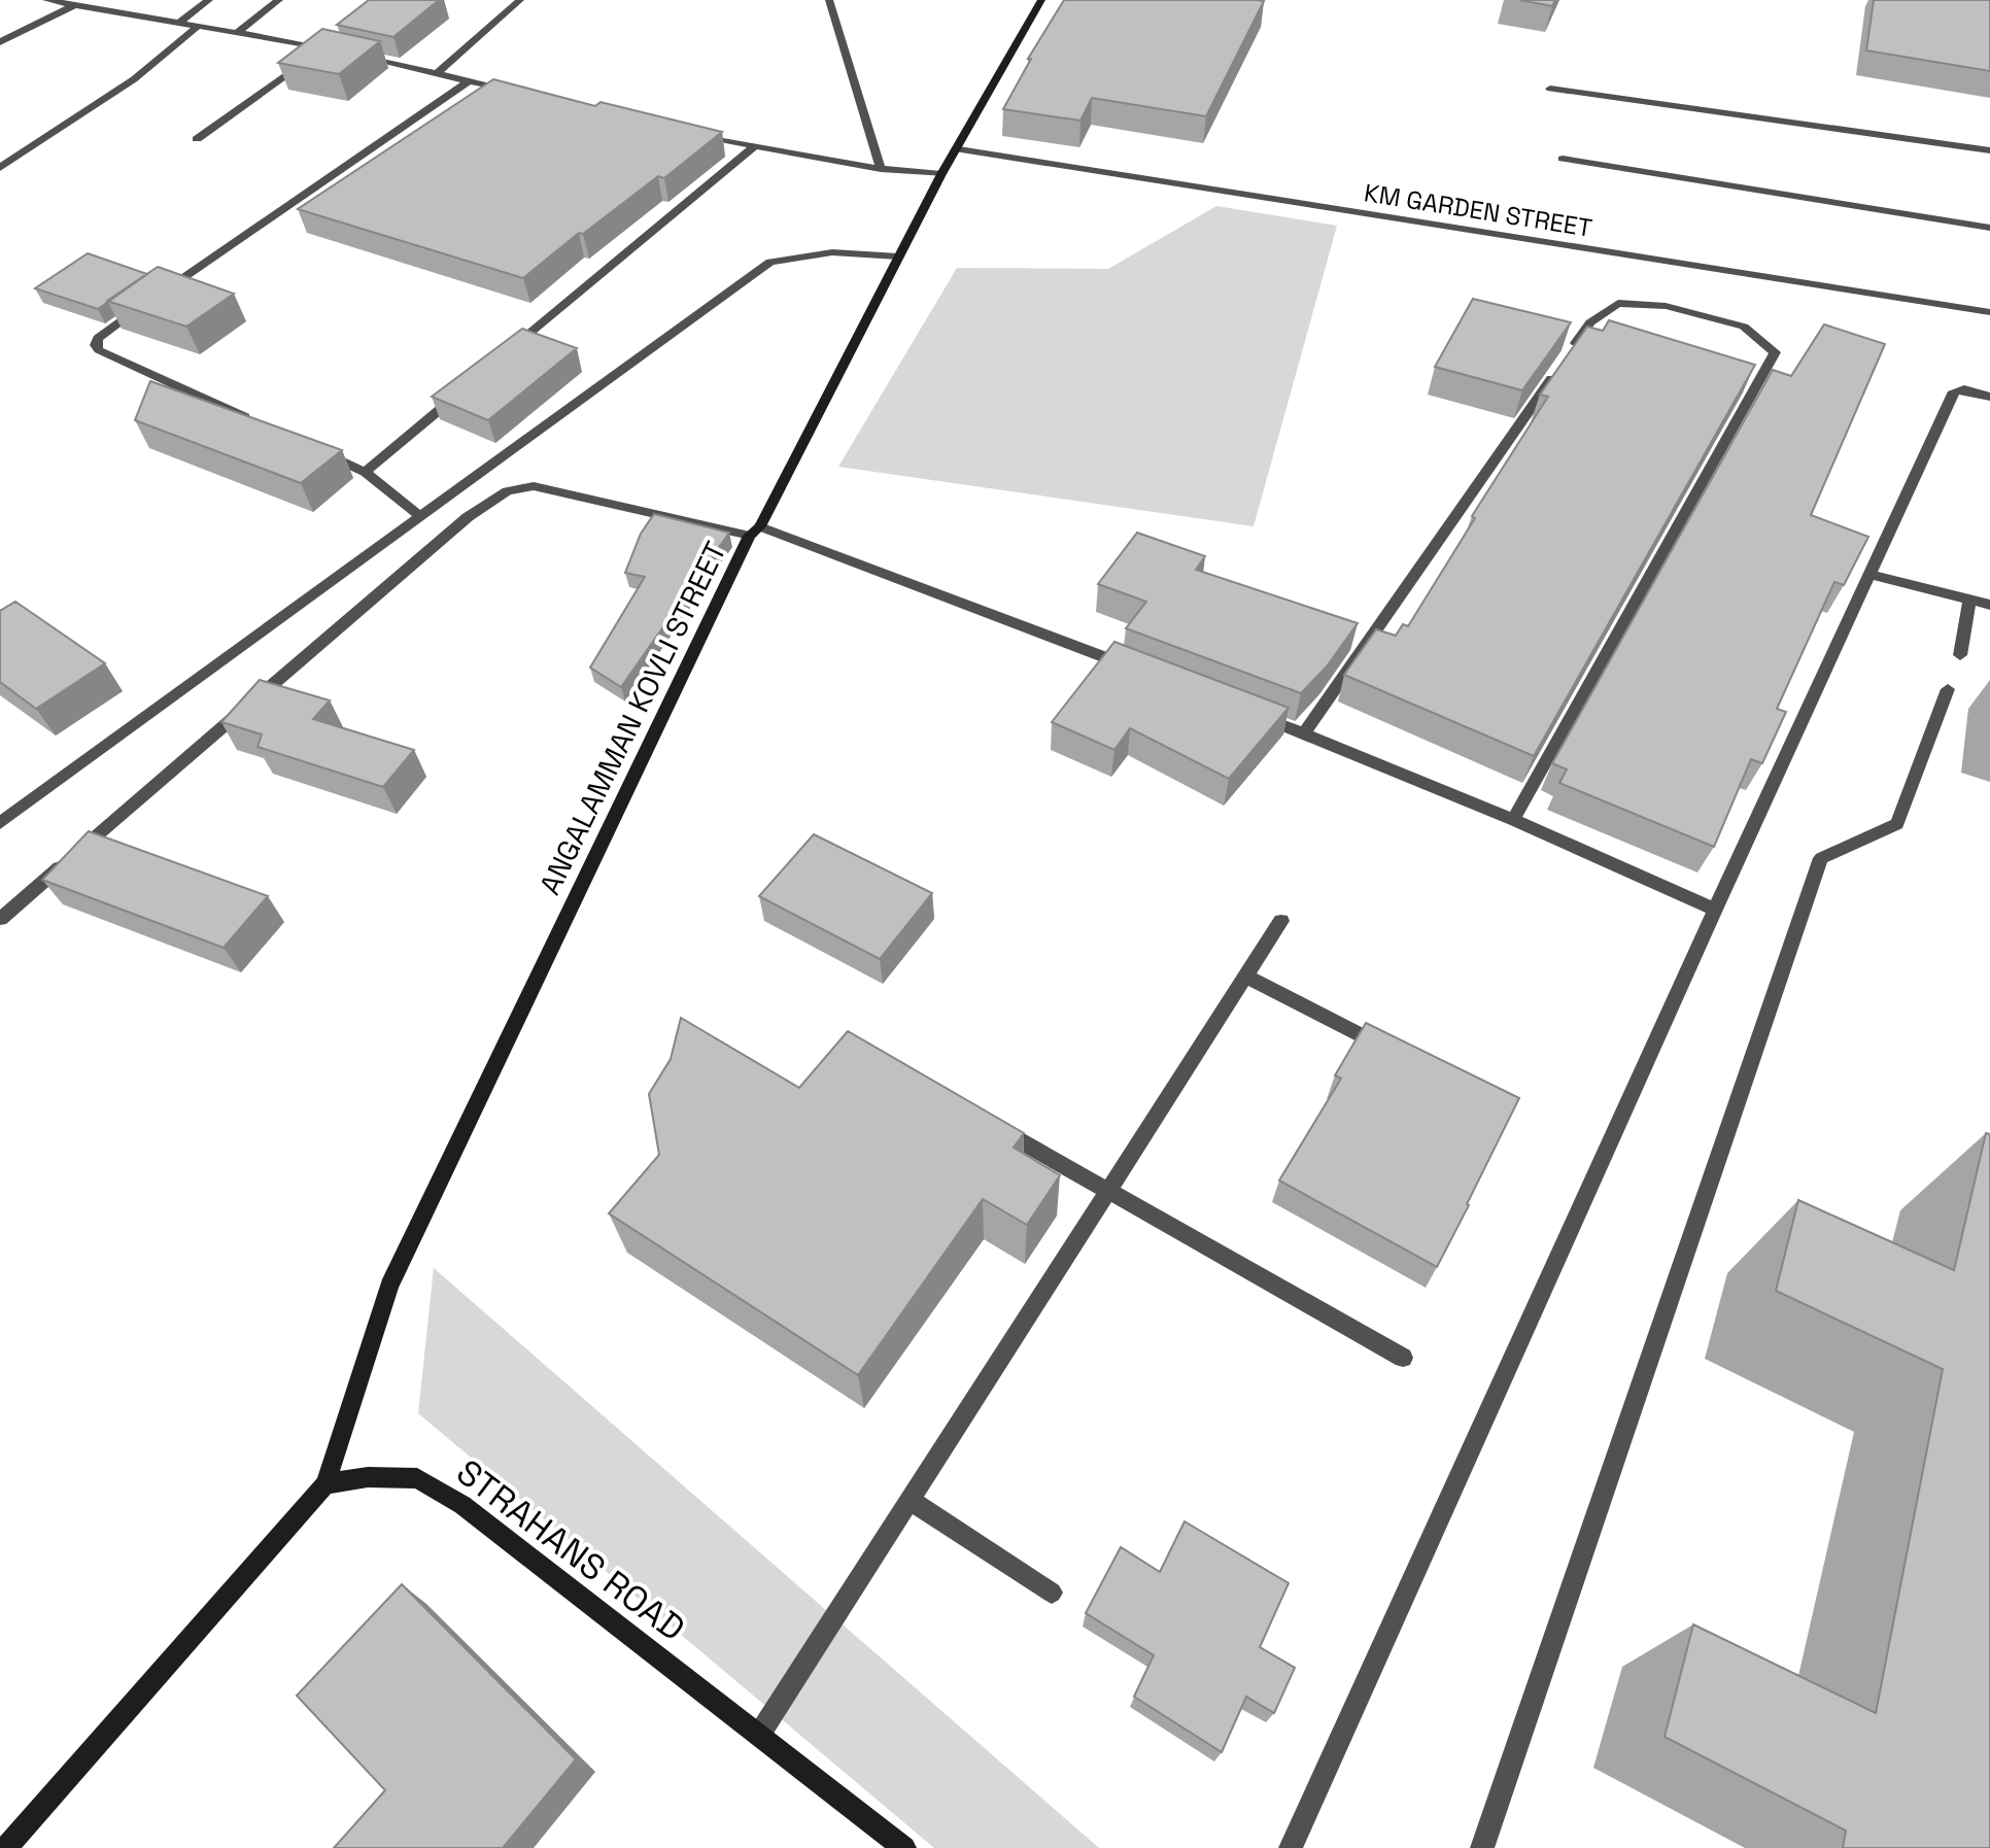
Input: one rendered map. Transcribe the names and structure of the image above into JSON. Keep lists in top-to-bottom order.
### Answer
{
  "streets": {
    "street": ["KM GARDEN STREET", "ANGALAMMAN KOVLI STREET", "STRAHANS ROAD"]
  },
  "crossings": [
    ["KM GARDEN STREET", "ANGALAMMAN KOVLI STREET"],
    ["ANGALAMMAN KOVLI STREET", "STRAHANS ROAD"]
  ]
}
